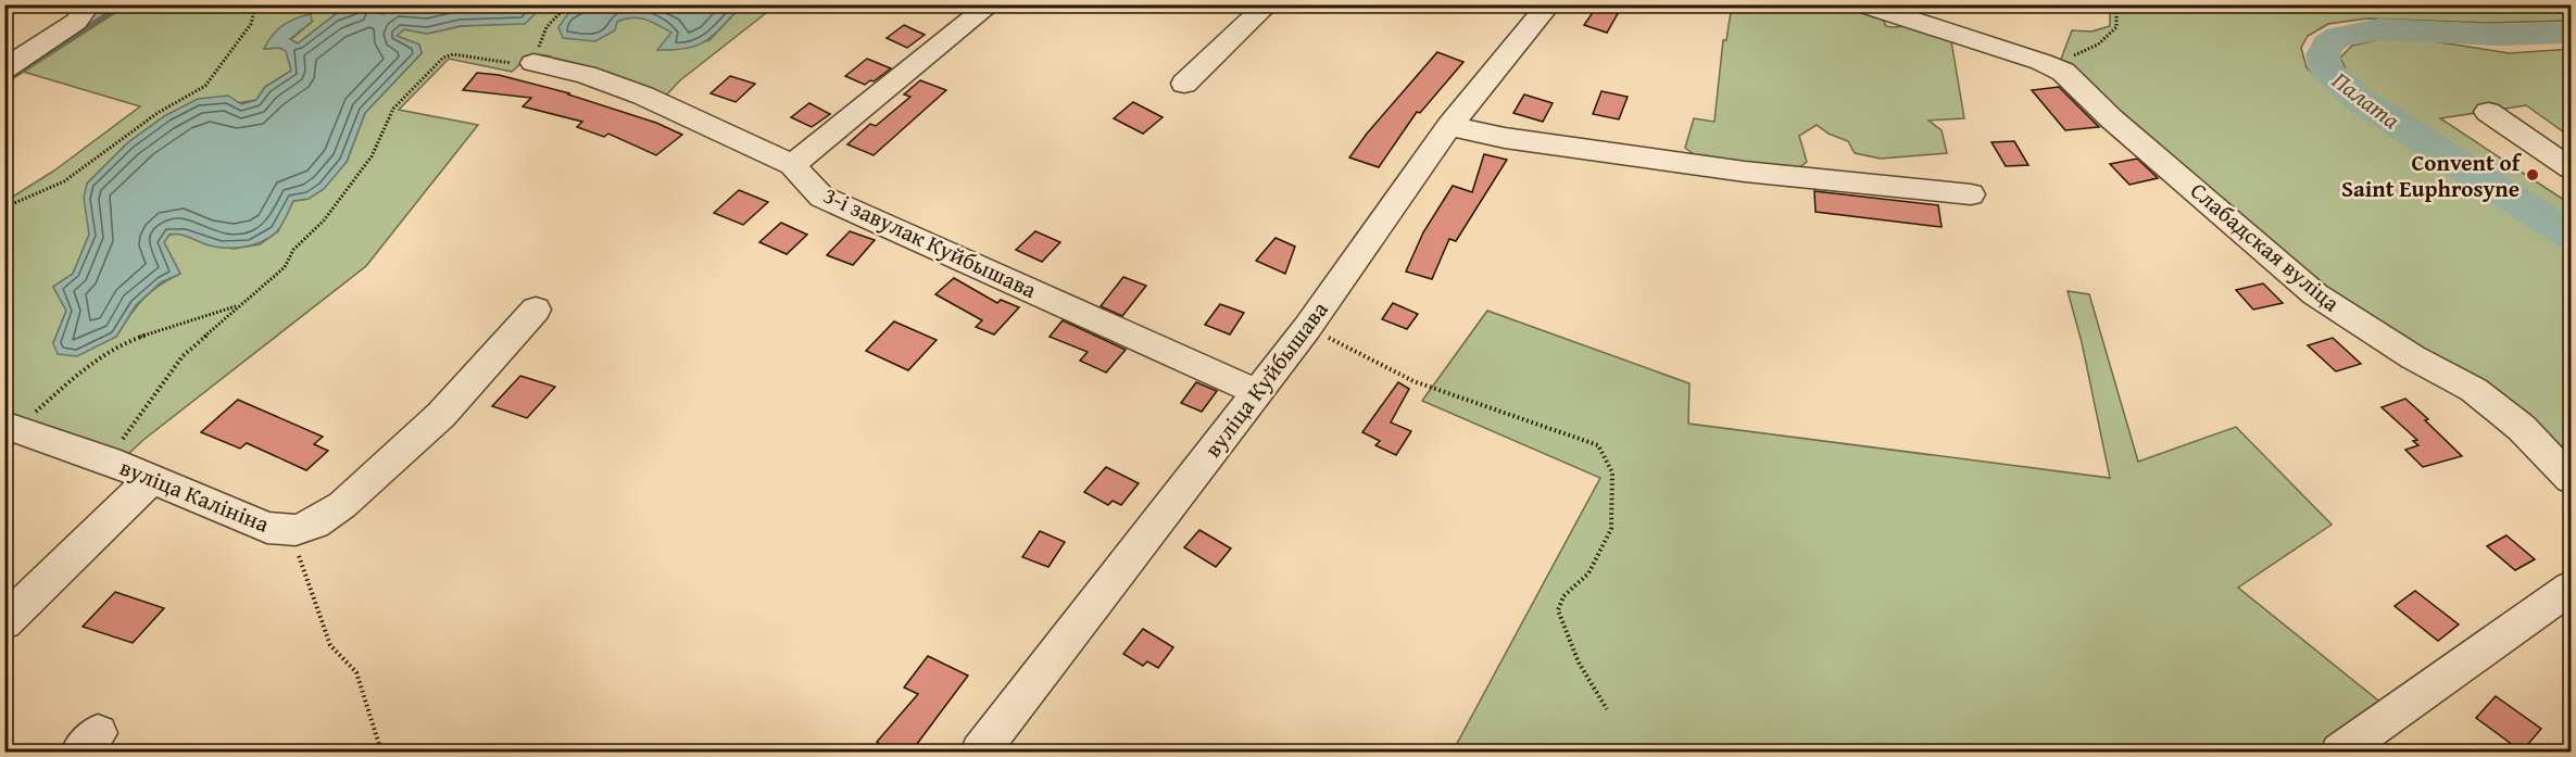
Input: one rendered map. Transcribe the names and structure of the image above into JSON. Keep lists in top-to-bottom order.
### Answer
{
  "streets": {
    "street": [
      "3-і завулак Куйбышава",
      "Слабадская вуліца",
      "вуліца Куйбышава",
      "вуліца Калініна"
    ]
  },
  "crossings": [
    ["3-і завулак Куйбышава", "вуліца Куйбышава"]
  ],
  "water": ["Палата"],
  "places": ["Convent of Saint Euphrosyne"]
}
